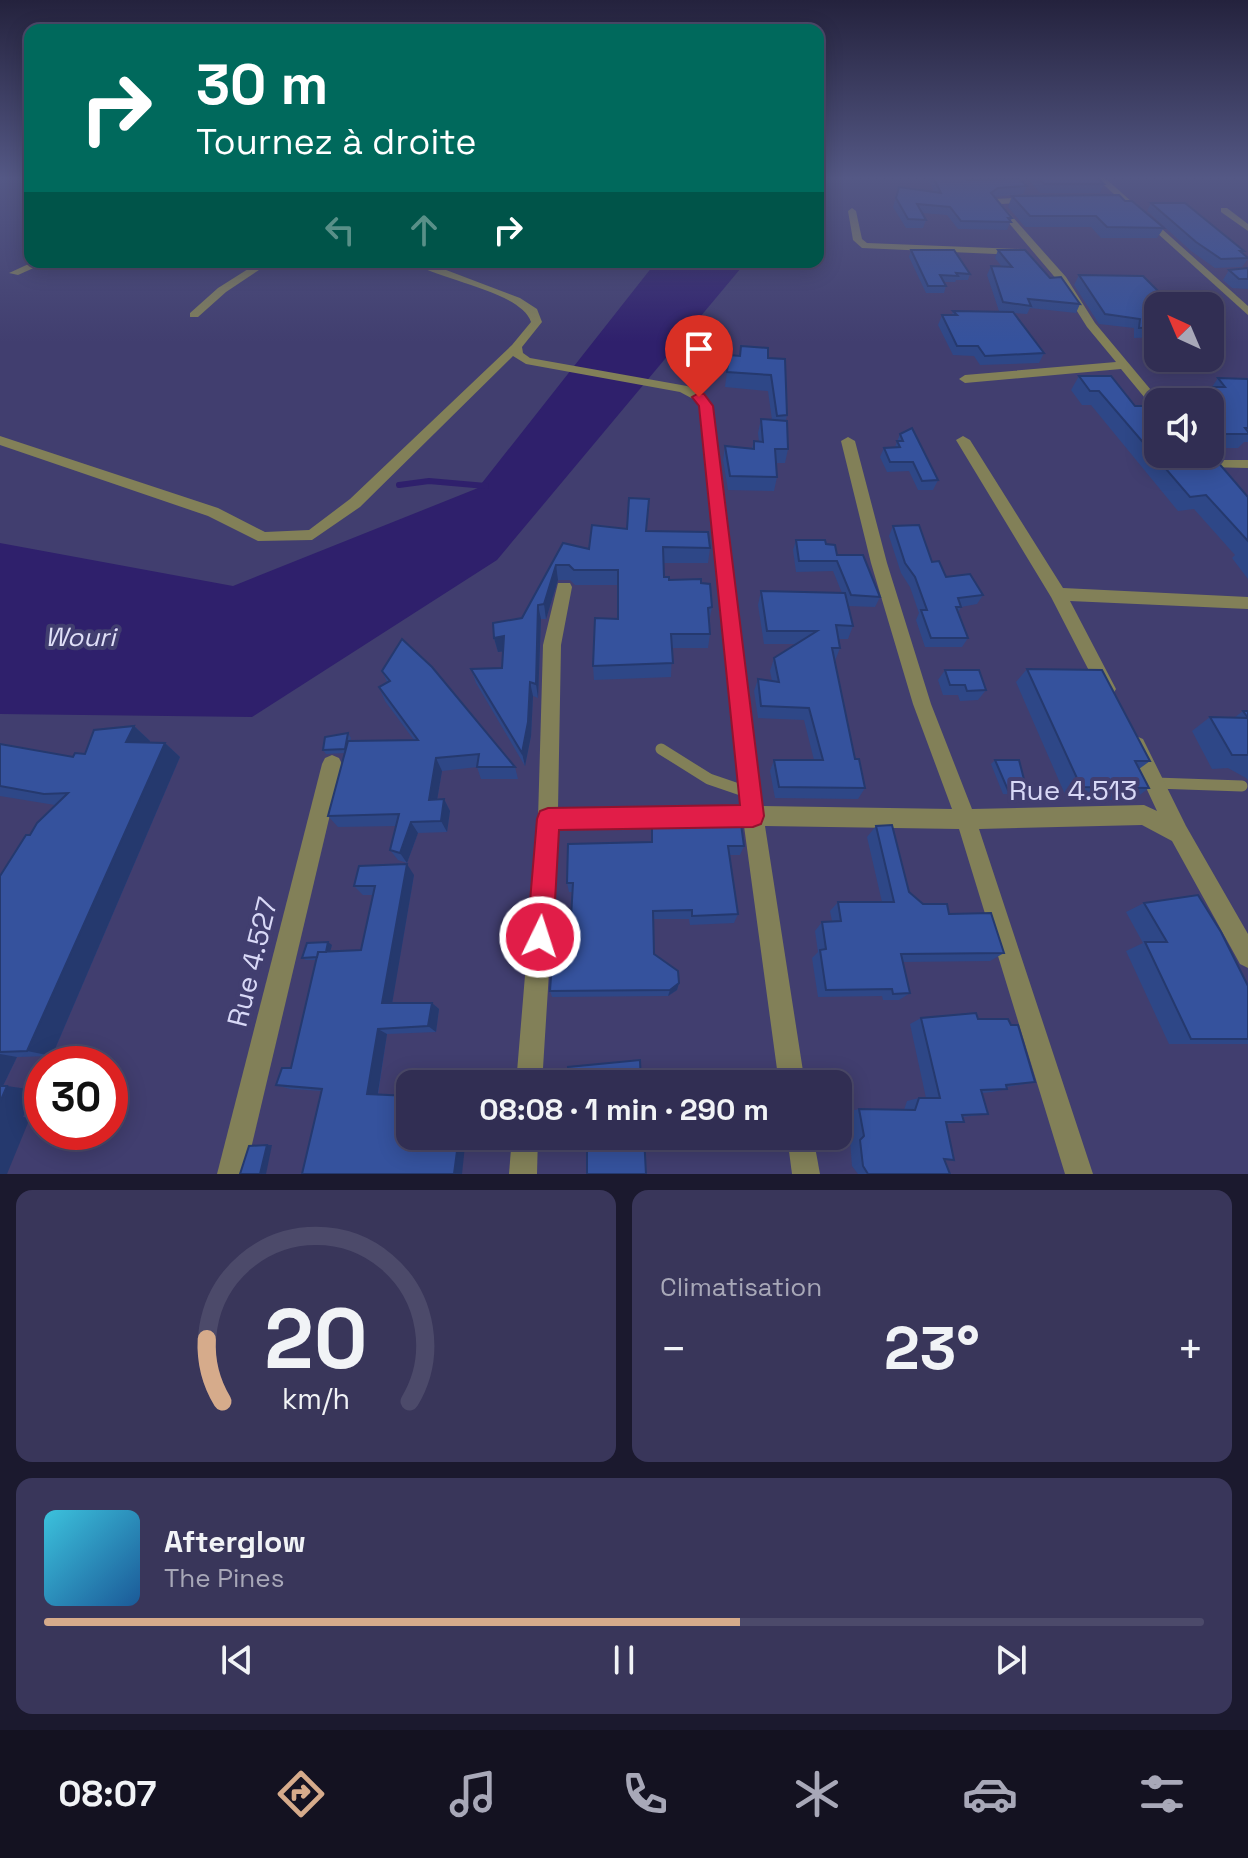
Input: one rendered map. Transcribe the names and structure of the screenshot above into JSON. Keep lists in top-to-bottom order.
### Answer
{
  "streets": {
    "street": ["Rue 4.513", "Rue 4.527"]
  },
  "water": ["Wouri"],
  "north": "top left",
  "page": {
    "turn": ["30 m", "Tournez à droite"],
    "limit": "30",
    "trip": "08:08 · 1 min · 290 m",
    "tile": "Climatisation",
    "heat": ["−", "23°", "+"],
    "song": ["Afterglow", "The Pines"],
    "tabs": "08:07",
    "gauge": ["20", "km/h"]
  }
}
